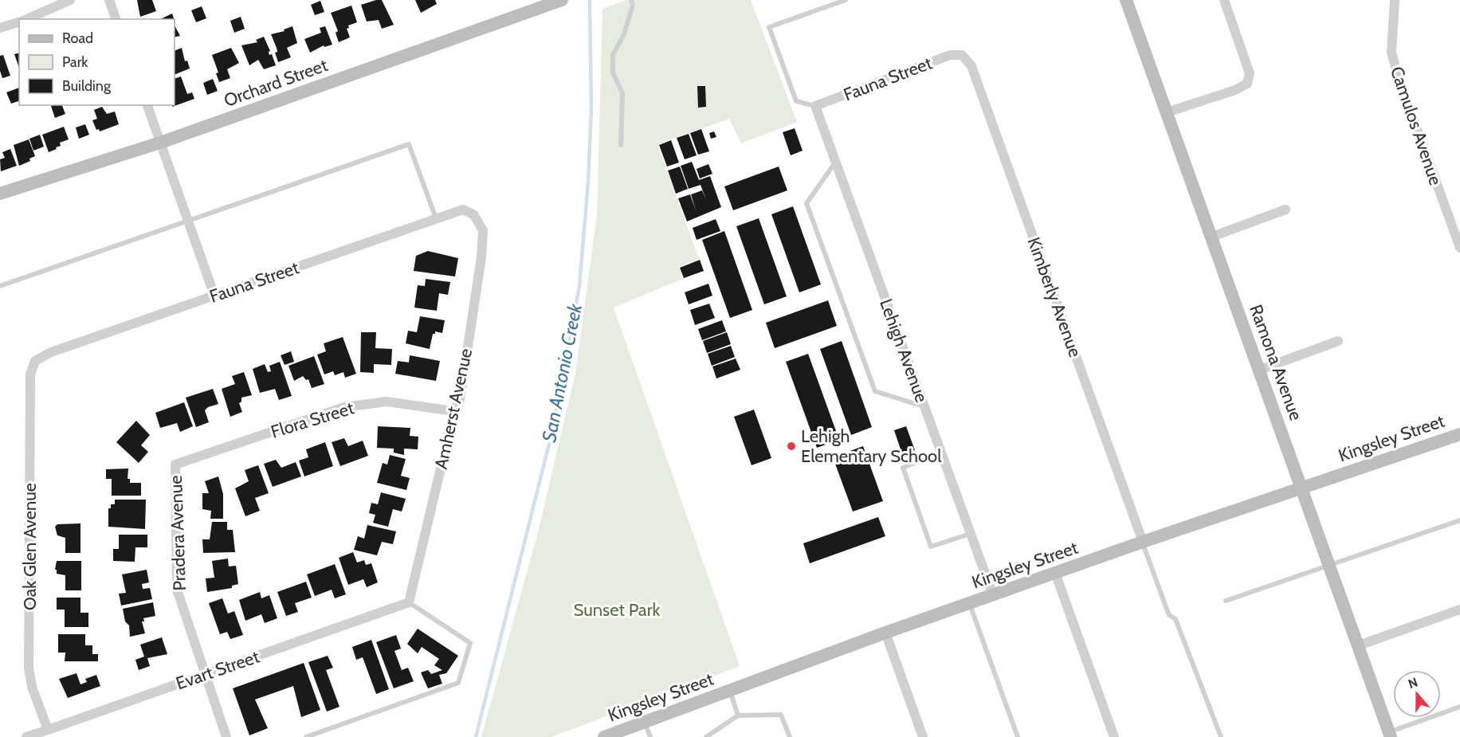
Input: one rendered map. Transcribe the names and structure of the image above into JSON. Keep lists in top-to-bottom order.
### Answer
{
  "streets": {
    "street": [
      "Fauna Street",
      "Orchard Street",
      "Camulos Avenue",
      "Kimberly Avenue",
      "Lehigh Avenue",
      "Ramona Avenue",
      "Amherst Avenue",
      "Flora Street",
      "Kingsley Street",
      "Pradera Avenue",
      "Oak Glen Avenue",
      "Evart Street"
    ]
  },
  "crossings": [
    ["Fauna Street", "Kimberly Avenue"],
    ["Fauna Street", "Lehigh Avenue"],
    ["Fauna Street", "Amherst Avenue"],
    ["Fauna Street", "Oak Glen Avenue"],
    ["Kimberly Avenue", "Kingsley Street"],
    ["Lehigh Avenue", "Kingsley Street"],
    ["Ramona Avenue", "Kingsley Street"],
    ["Amherst Avenue", "Flora Street"],
    ["Amherst Avenue", "Evart Street"],
    ["Flora Street", "Pradera Avenue"],
    ["Pradera Avenue", "Evart Street"],
    ["Oak Glen Avenue", "Evart Street"]
  ],
  "water": ["San Antonio Creek"],
  "parks": ["Sunset Park"],
  "places": ["Lehigh Elementary School"],
  "legend": ["Road", "Park", "Building"],
  "north": "top"
}
